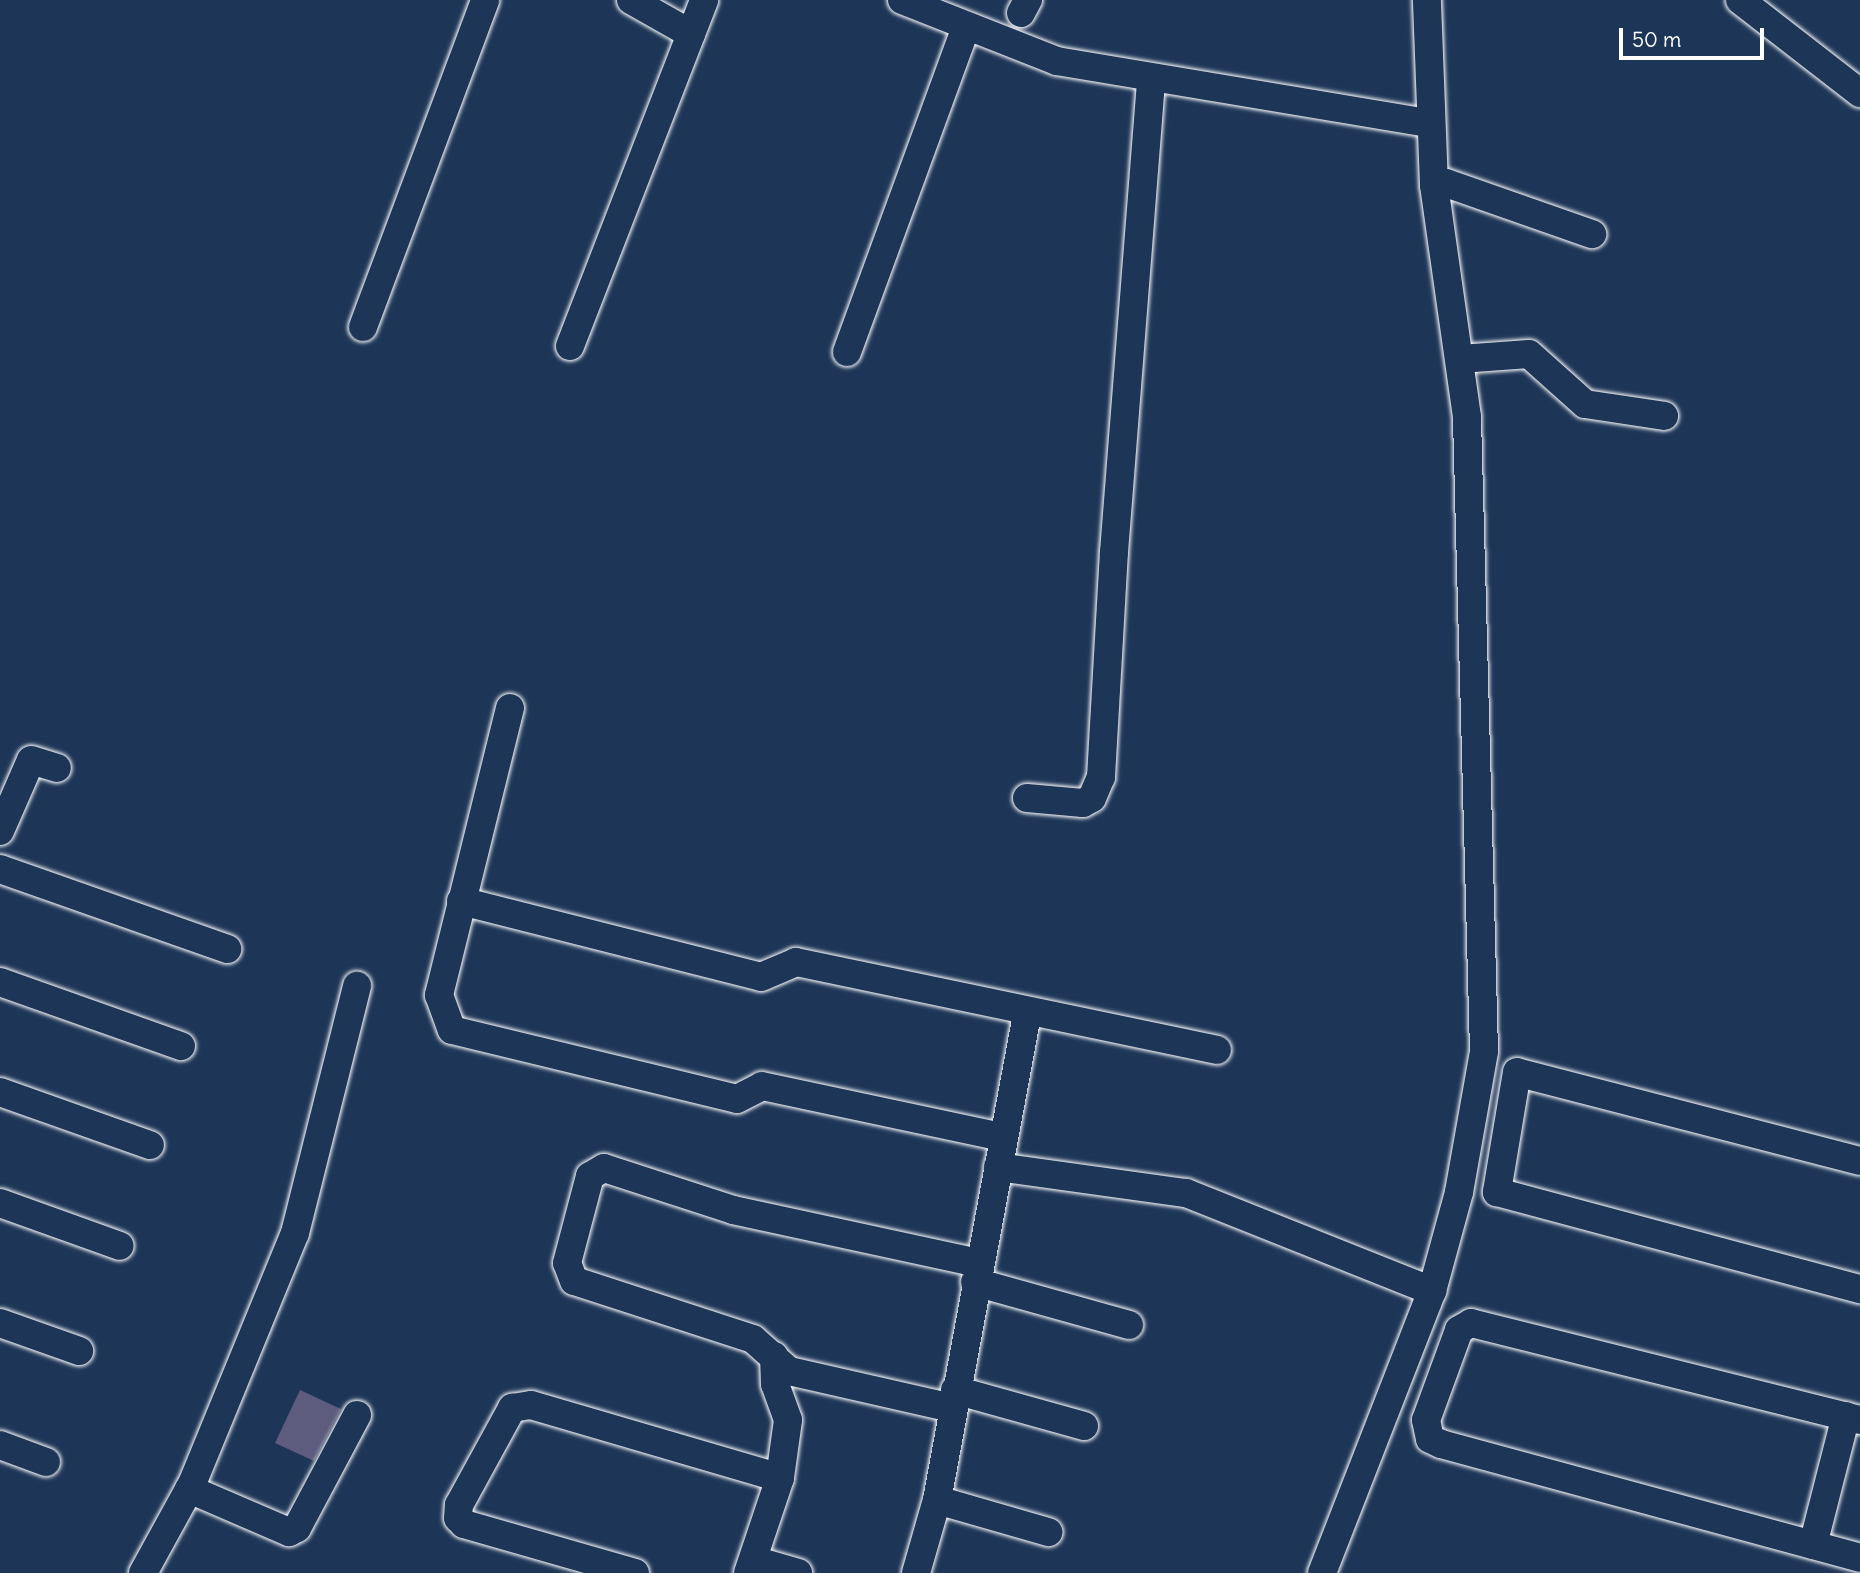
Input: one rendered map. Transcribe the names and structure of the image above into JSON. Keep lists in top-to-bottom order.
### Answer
{
  "scale_bar": "50 m"
}
